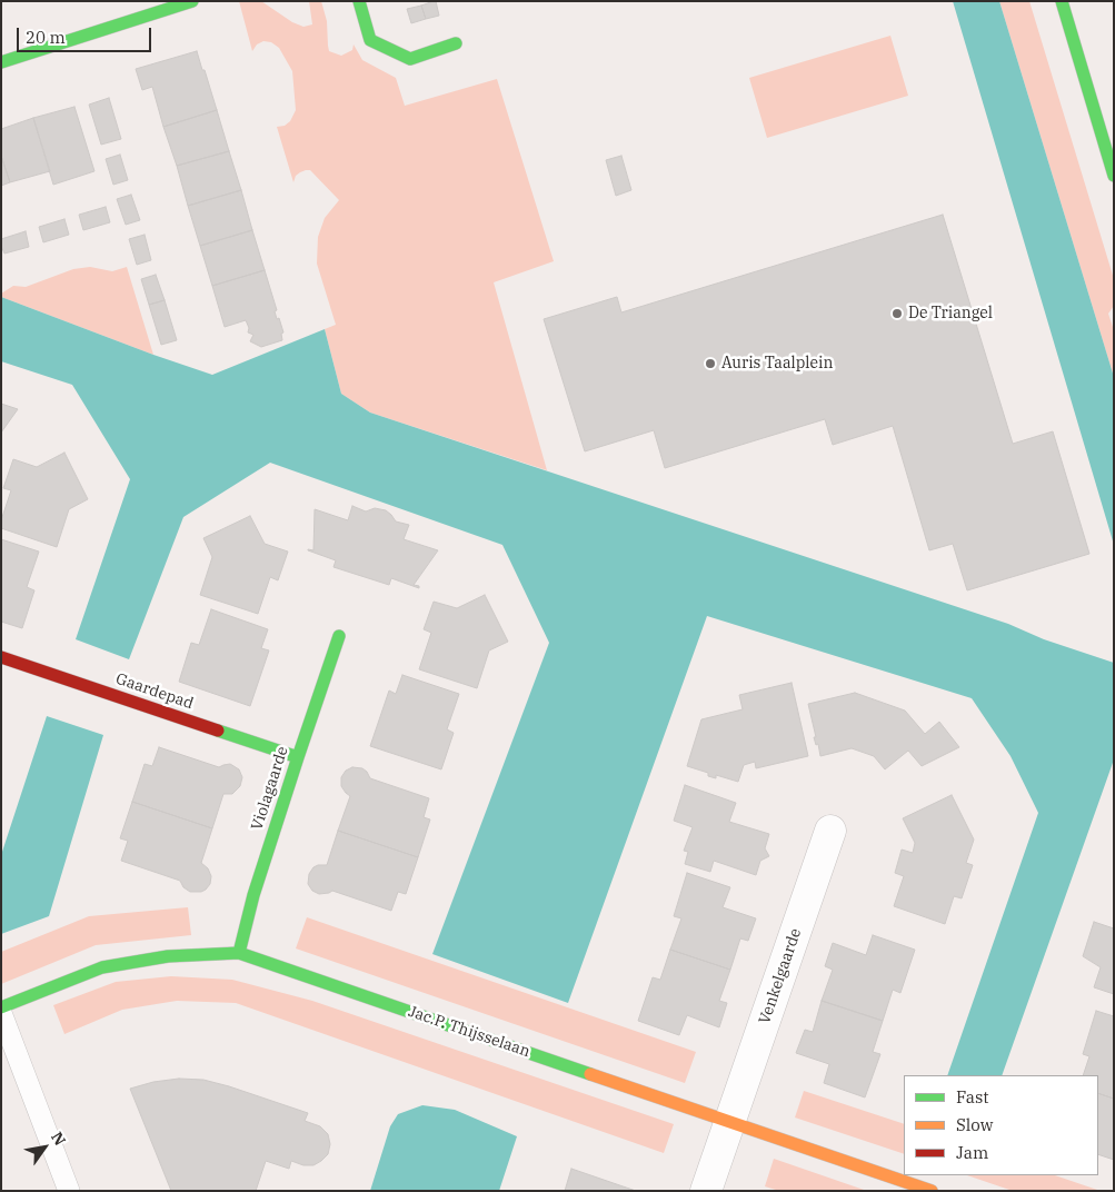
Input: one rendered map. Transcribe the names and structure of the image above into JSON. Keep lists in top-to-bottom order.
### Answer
{
  "streets": {
    "street": [
      "Gaardepad",
      "Violagaarde",
      "Venkelgaarde",
      "Jac.P. Thijsselaan"
    ]
  },
  "crossings": [
    ["Gaardepad", "Violagaarde"],
    ["Violagaarde", "Jac.P. Thijsselaan"],
    ["Venkelgaarde", "Jac.P. Thijsselaan"]
  ],
  "places": ["De Triangel", "Auris Taalplein"],
  "legend": ["Fast", "Slow", "Jam"],
  "scale_bar": "20 m",
  "north": "top right"
}
